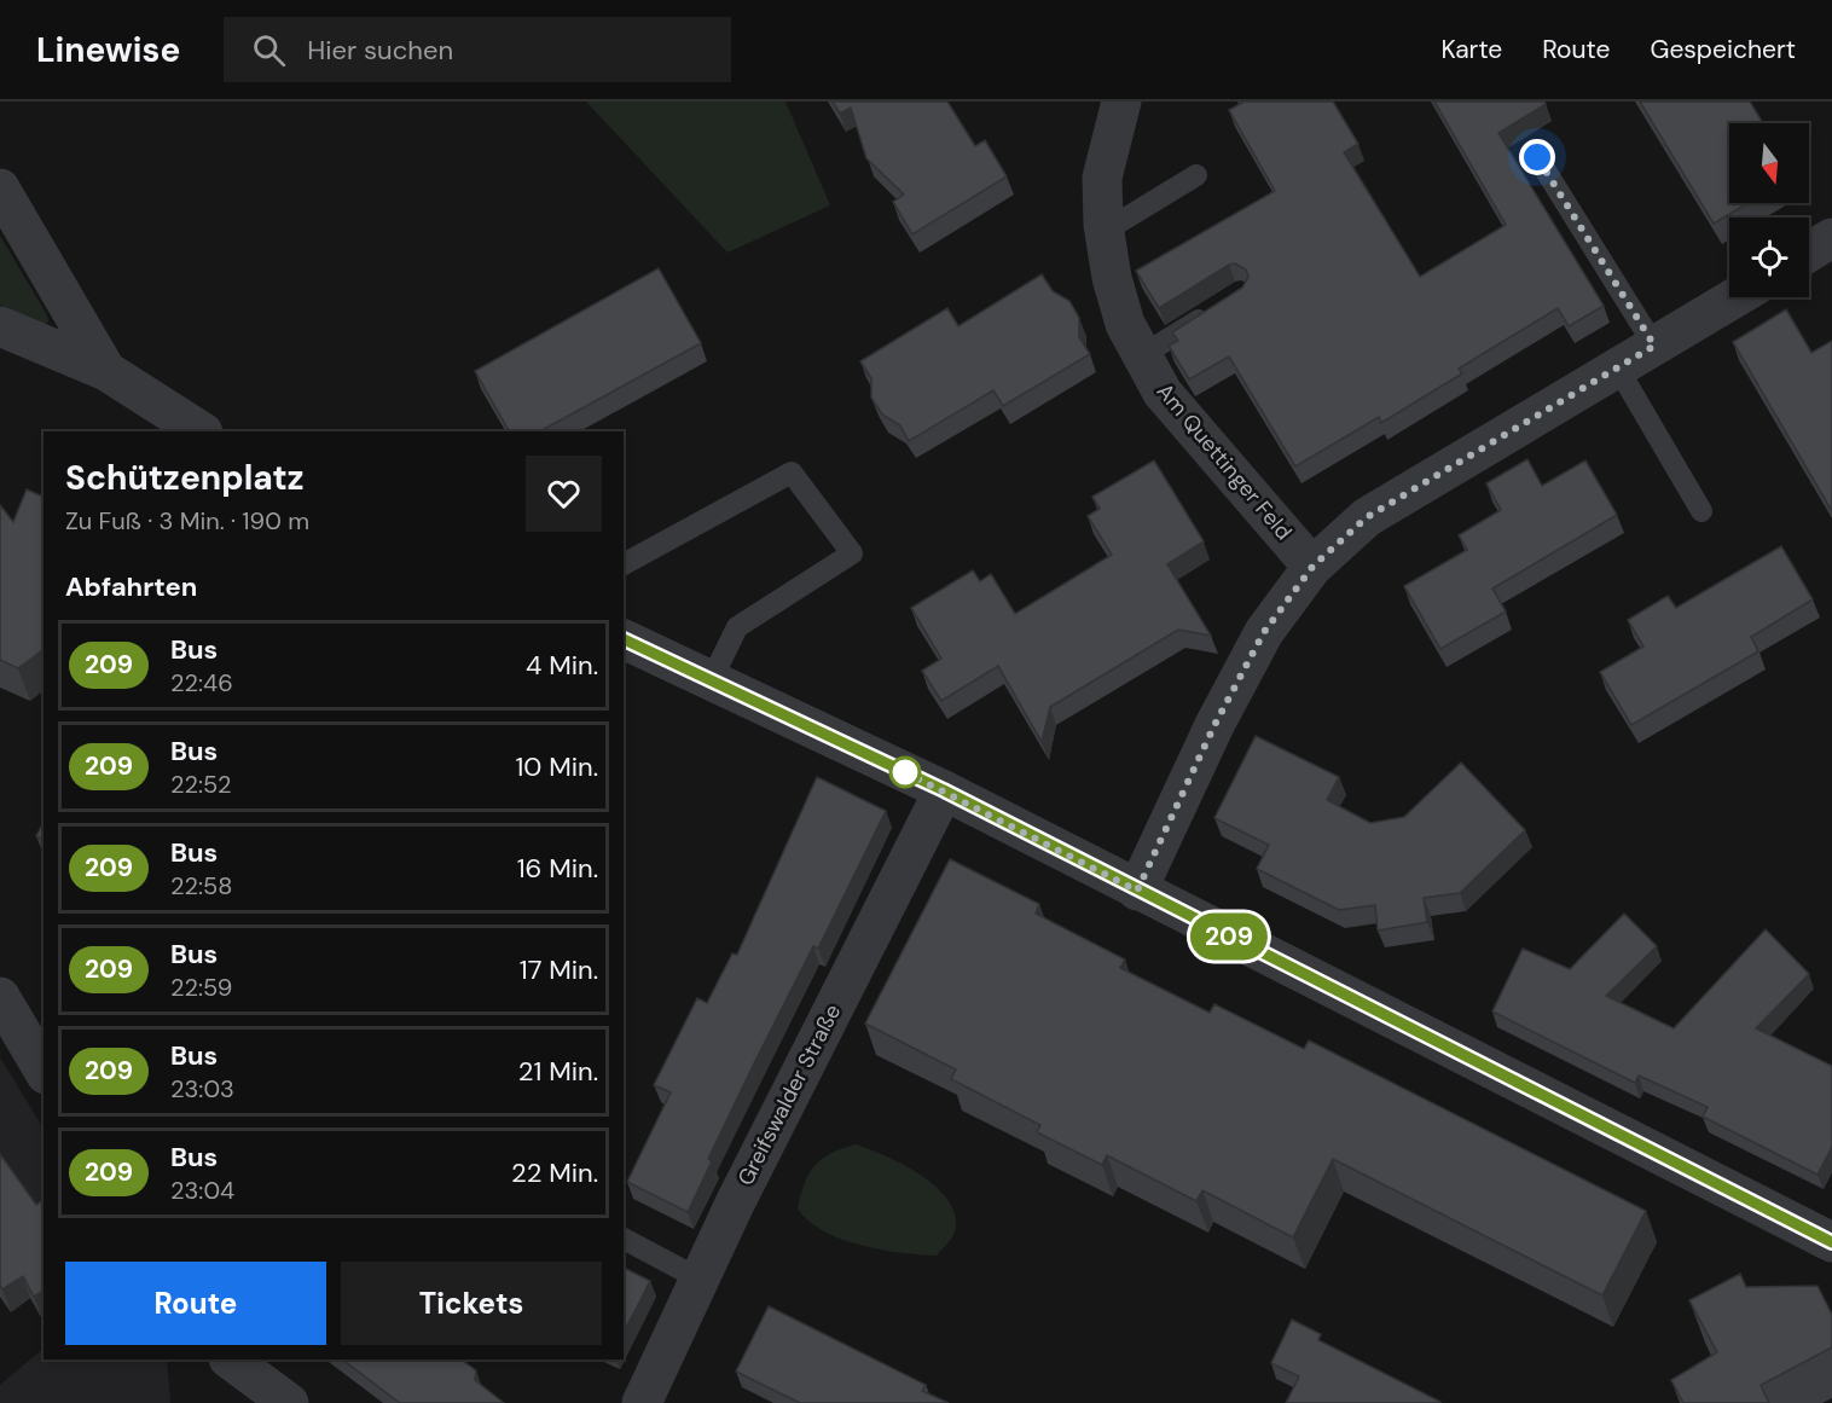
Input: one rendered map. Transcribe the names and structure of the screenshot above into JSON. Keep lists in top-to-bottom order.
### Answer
{
  "streets": {
    "street": ["Am Quettinger Feld", "Greifswalder Straße"]
  },
  "lines": ["bus line 209"],
  "north": "bottom",
  "page": {
    "header": "Linewise",
    "search": "Hier suchen",
    "nav": ["Karte", "Route", "Gespeichert"],
    "on_map": "209",
    "heading": [
      ["Schützenplatz", "Zu Fuß · 3 Min. · 190 m"],
      "Abfahrten"
    ],
    "list": [
      {
        "mark": "209",
        "name": "Bus",
        "note": "22:46",
        "value": "4 Min."
      },
      {
        "mark": "209",
        "name": "Bus",
        "note": "22:52",
        "value": "10 Min."
      },
      {
        "mark": "209",
        "name": "Bus",
        "note": "22:58",
        "value": "16 Min."
      },
      {
        "mark": "209",
        "name": "Bus",
        "note": "22:59",
        "value": "17 Min."
      },
      {
        "mark": "209",
        "name": "Bus",
        "note": "23:03",
        "value": "21 Min."
      },
      {
        "mark": "209",
        "name": "Bus",
        "note": "23:04",
        "value": "22 Min."
      }
    ],
    "buttons": ["Route", "Tickets"]
  }
}
